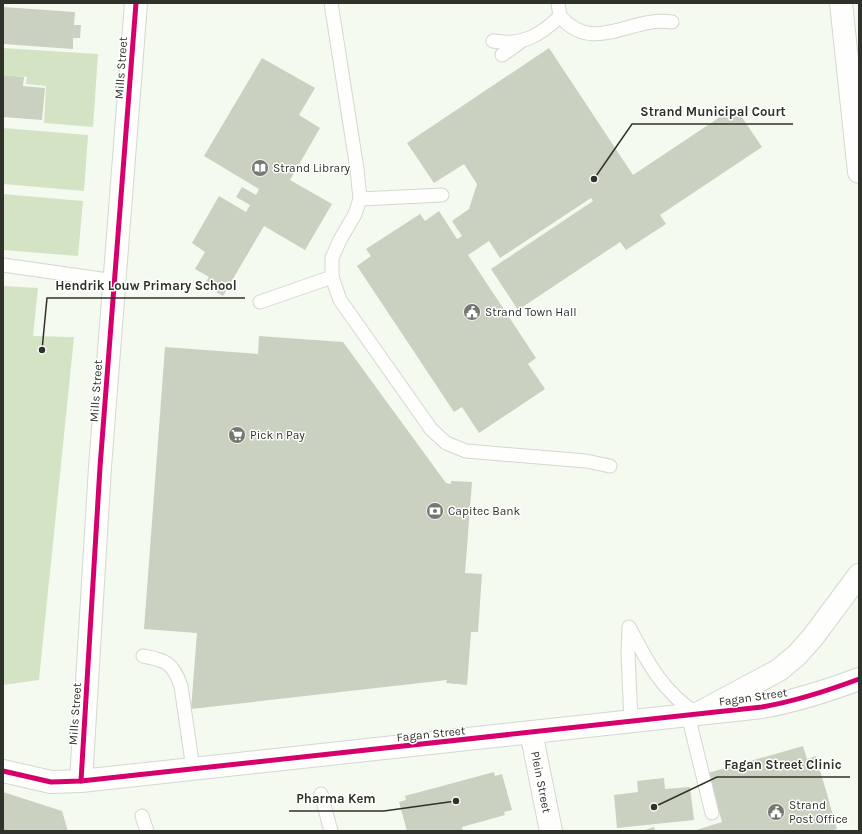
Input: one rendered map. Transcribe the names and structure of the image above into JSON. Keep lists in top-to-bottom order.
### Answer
{
  "streets": {
    "street": ["Mills Street", "Fagan Street", "Plein Street"]
  },
  "crossings": [
    ["Mills Street", "Fagan Street"],
    ["Fagan Street", "Plein Street"]
  ],
  "places": {
    "library": ["Strand Library"],
    "other": [
      "Strand Municipal Court",
      "Hendrik Louw Primary School",
      "Pharma Kem",
      "Fagan Street Clinic"
    ],
    "public building": ["Strand Town Hall", "Strand Post Office"],
    "supermarket": ["Pick n Pay"],
    "bank": ["Capitec Bank"]
  }
}
